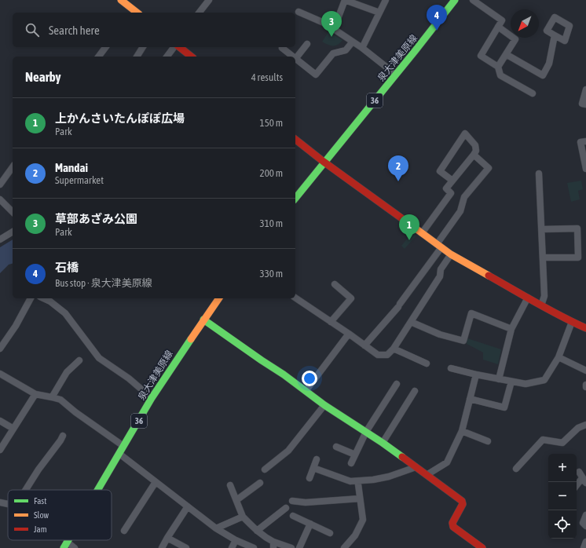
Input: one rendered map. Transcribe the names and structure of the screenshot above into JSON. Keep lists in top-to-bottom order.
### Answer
{
  "streets": {
    "street": ["泉大津美原線", "36"]
  },
  "legend": ["Fast", "Slow", "Jam"],
  "north": "bottom left",
  "page": {
    "pins": [
      "4",
      "3",
      "2",
      "1"
    ],
    "search": "Search here",
    "heading": ["Nearby", "4 results"],
    "list": [
      {
        "mark": "1",
        "name": "上かんさいたんぽぽ広場",
        "note": "Park",
        "value": "150 m"
      },
      {
        "mark": "2",
        "name": "Mandai",
        "note": "Supermarket",
        "value": "200 m"
      },
      {
        "mark": "3",
        "name": "草部あざみ公園",
        "note": "Park",
        "value": "310 m"
      },
      {
        "mark": "4",
        "name": "石橋",
        "note": "Bus stop · 泉大津美原線",
        "value": "330 m"
      }
    ],
    "map_buttons": ["+", "−"]
  }
}
